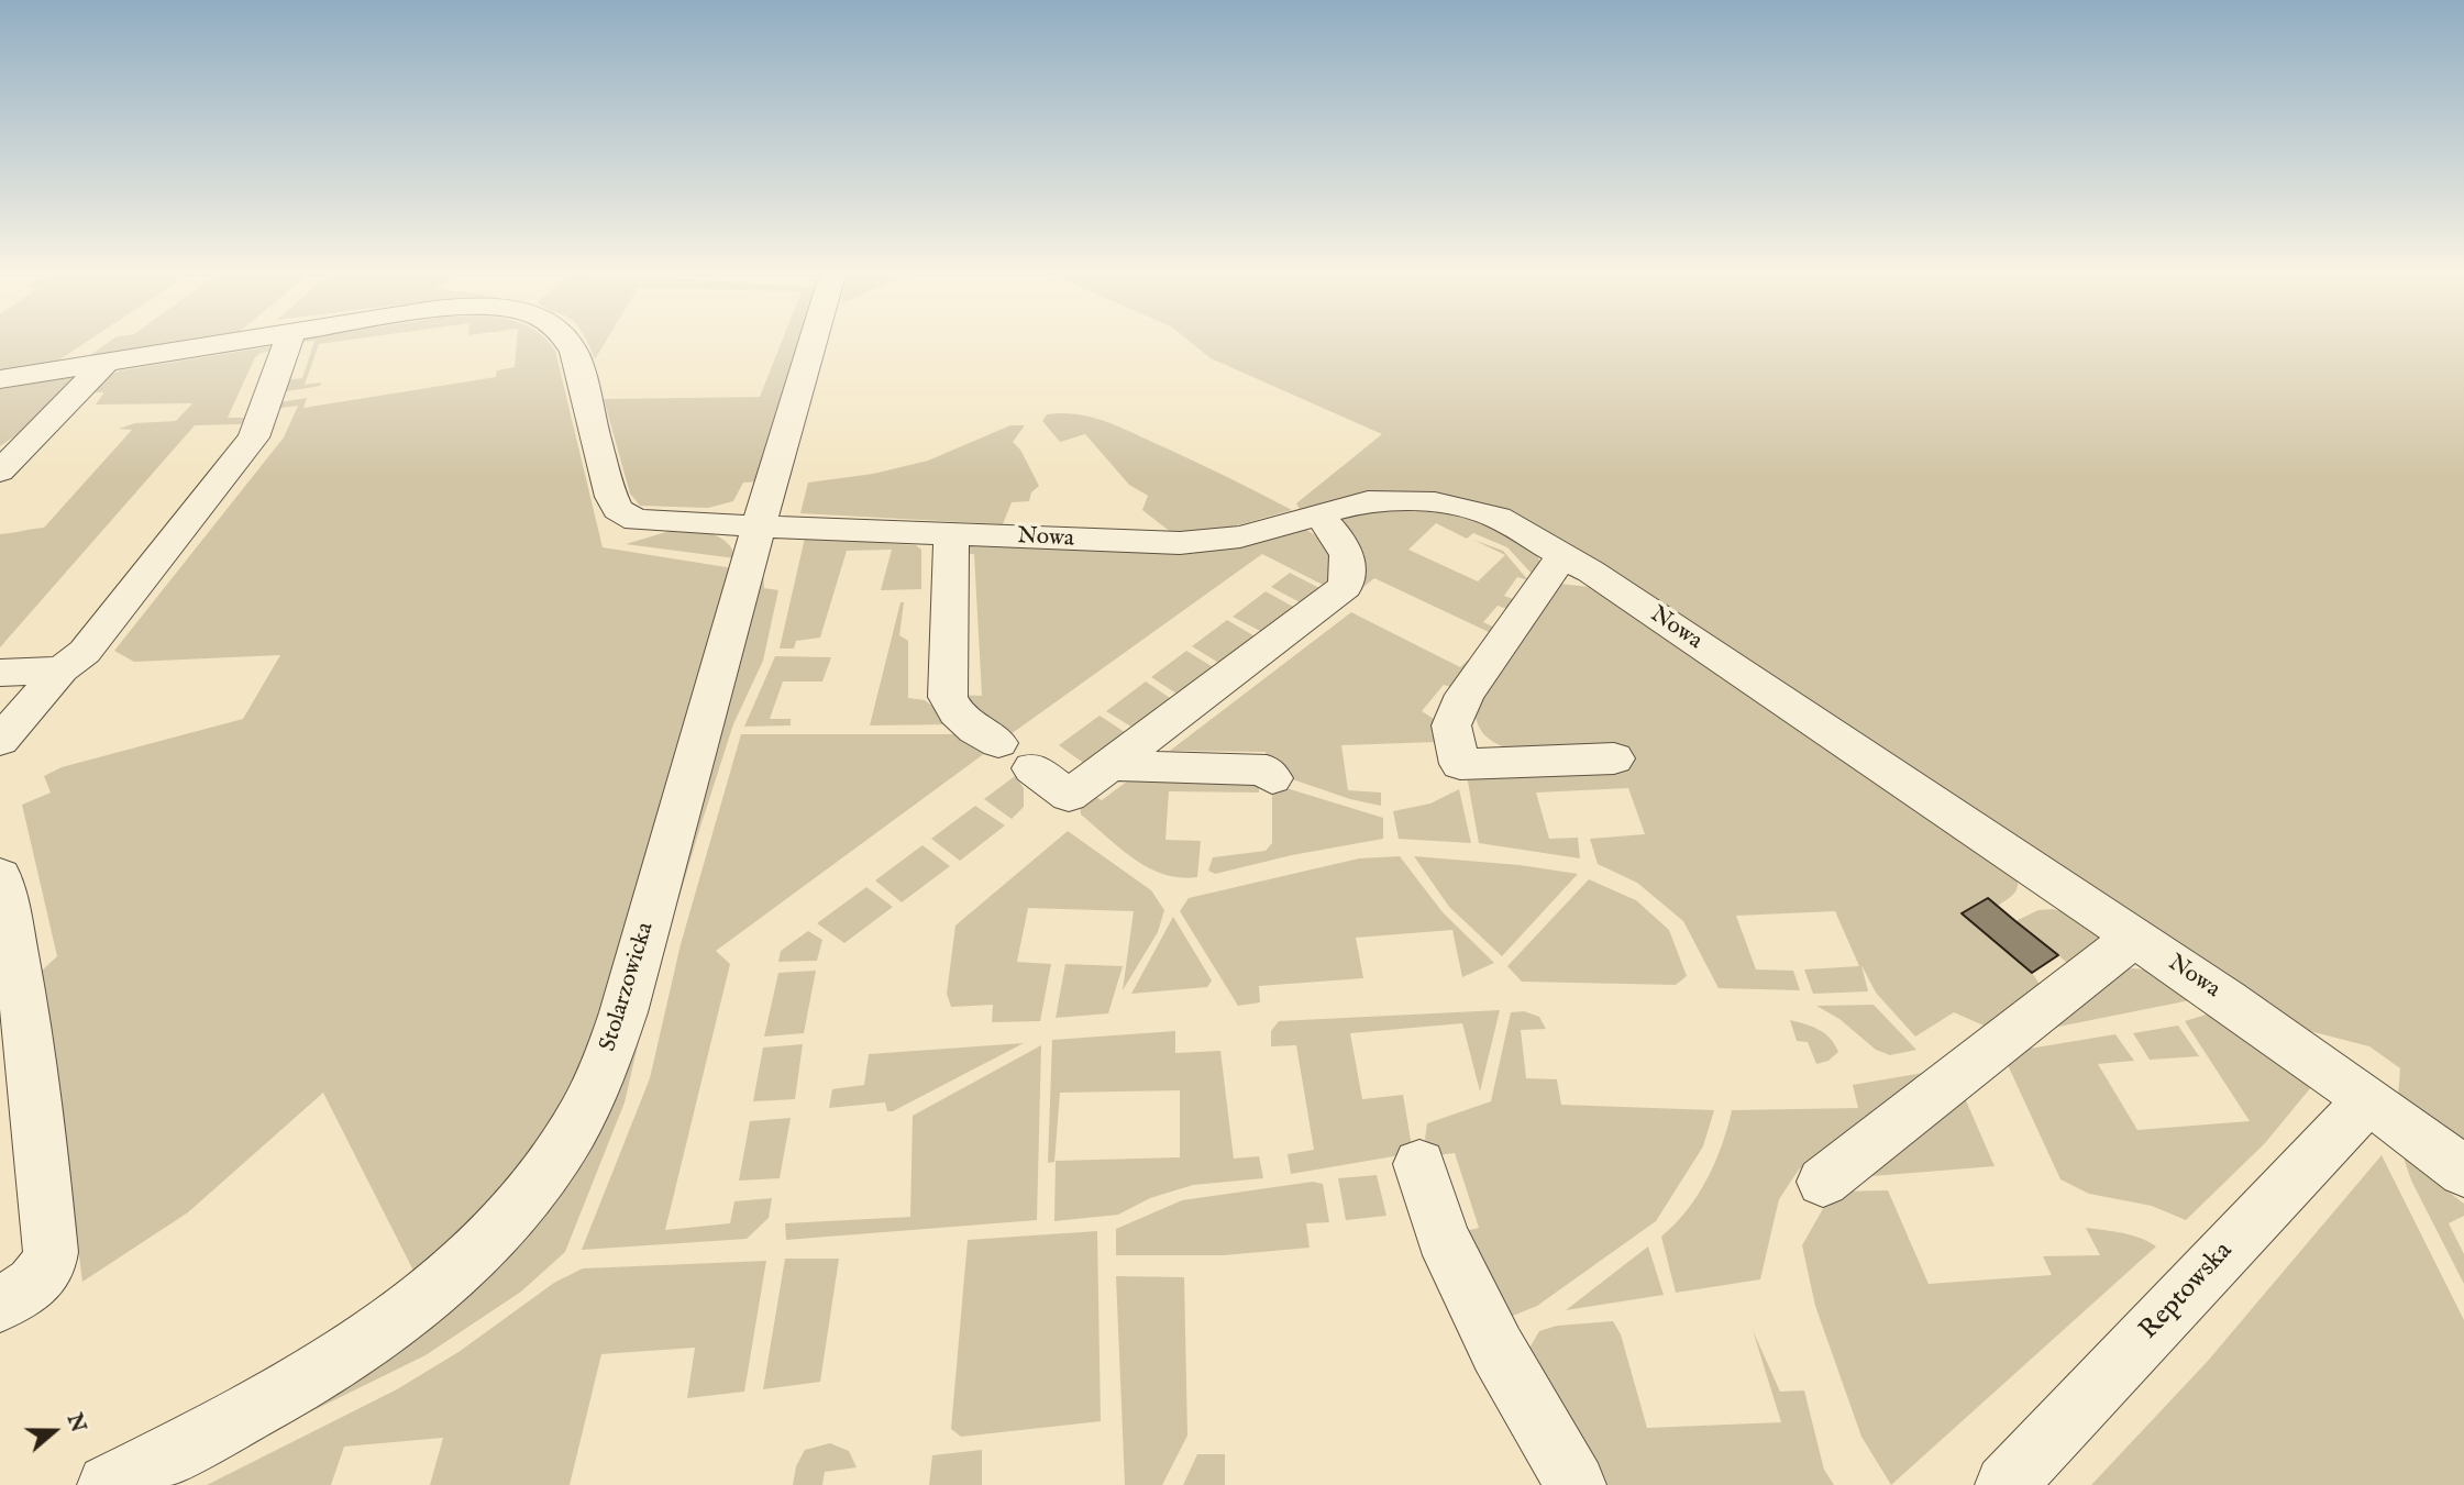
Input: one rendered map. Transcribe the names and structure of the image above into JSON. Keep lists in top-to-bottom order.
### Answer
{
  "streets": {
    "street": ["Nowa", "Stolarzowicka", "Reptowska"]
  },
  "crossings": [
    ["Nowa", "Stolarzowicka"],
    ["Nowa", "Reptowska"]
  ],
  "north": "right"
}
